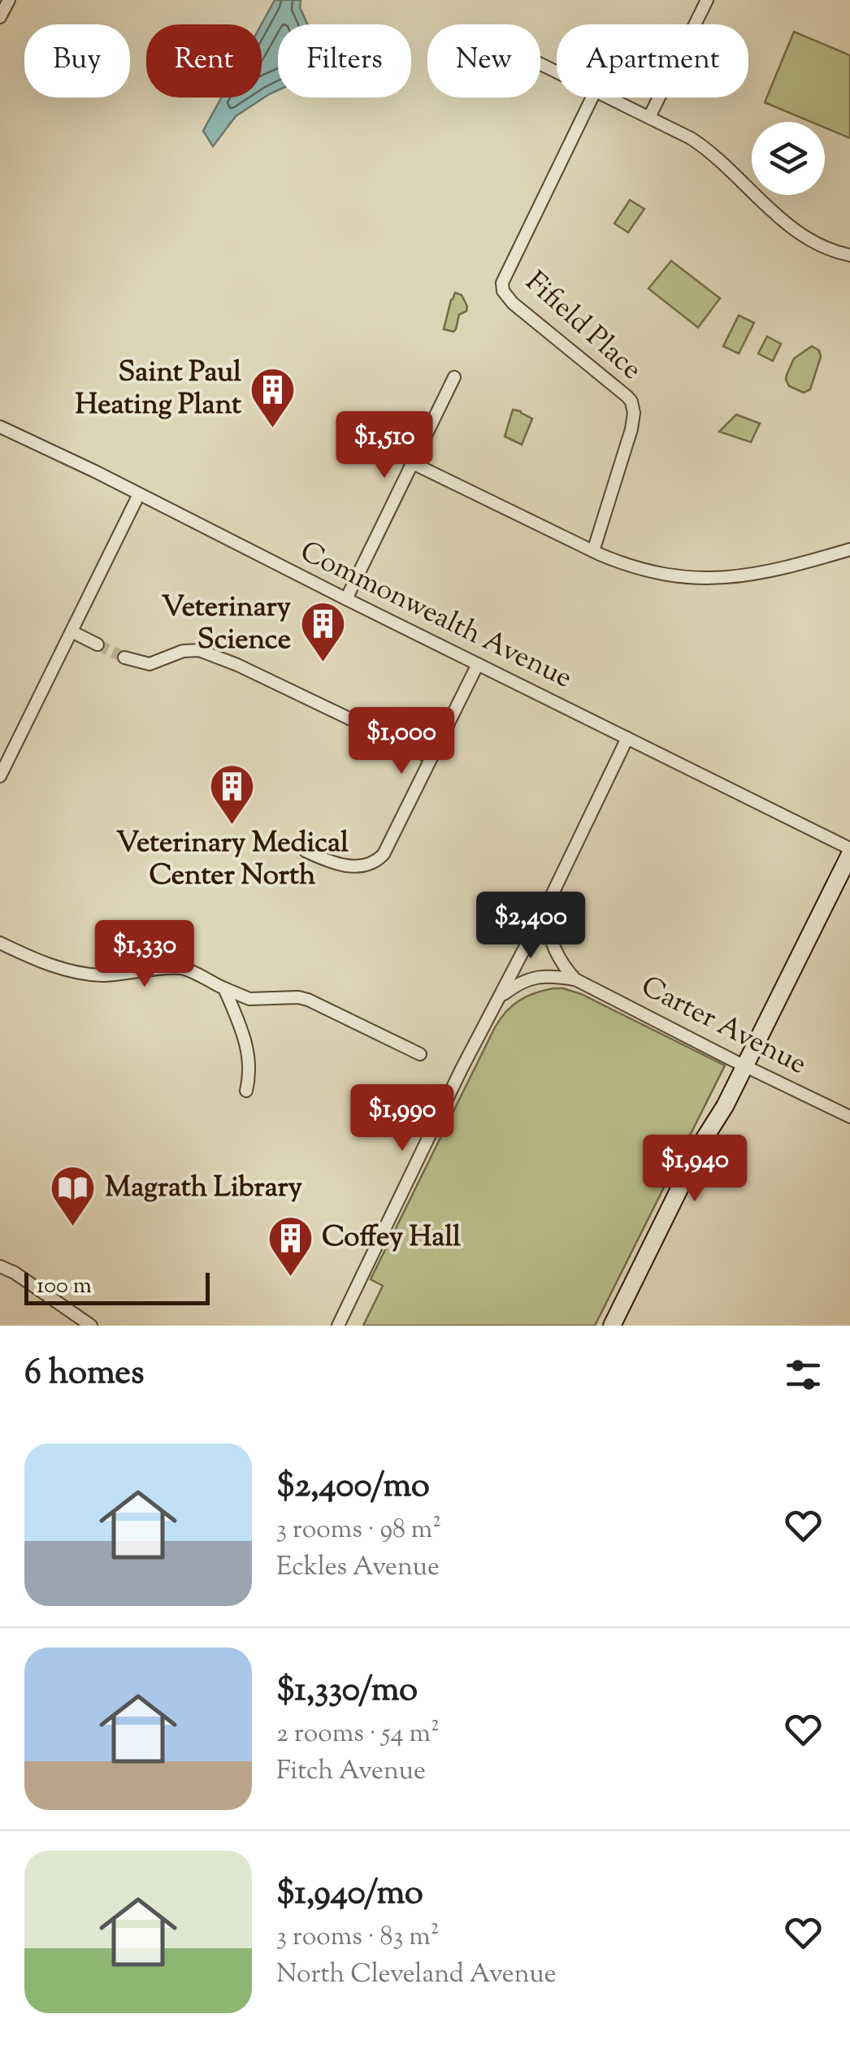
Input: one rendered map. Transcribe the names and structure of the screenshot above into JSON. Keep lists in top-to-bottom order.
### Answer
{
  "streets": {
    "street": ["Fifield Place", "Commonwealth Avenue", "Carter Avenue"]
  },
  "places": {
    "building": [
      "Saint Paul Heating Plant",
      "Veterinary Science",
      "Veterinary Medical Center North",
      "Coffey Hall"
    ],
    "library": ["Magrath Library"]
  },
  "scale_bar": "100 m",
  "page": {
    "chip": [
      "Buy",
      "Rent",
      "Filters",
      "New",
      "Apartment"
    ],
    "price": [
      "$1,510",
      "$1,000",
      "$2,400",
      "$1,330",
      "$1,990",
      "$1,940"
    ],
    "scale": "100 m",
    "heading": "6 homes",
    "list": [
      {
        "name": "$2,400/mo",
        "note": "3 rooms · 98 m² · Eckles Avenue"
      },
      {
        "name": "$1,330/mo",
        "note": "2 rooms · 54 m² · Fitch Avenue"
      },
      {
        "name": "$1,940/mo",
        "note": "3 rooms · 83 m² · North Cleveland Avenue"
      }
    ]
  }
}
